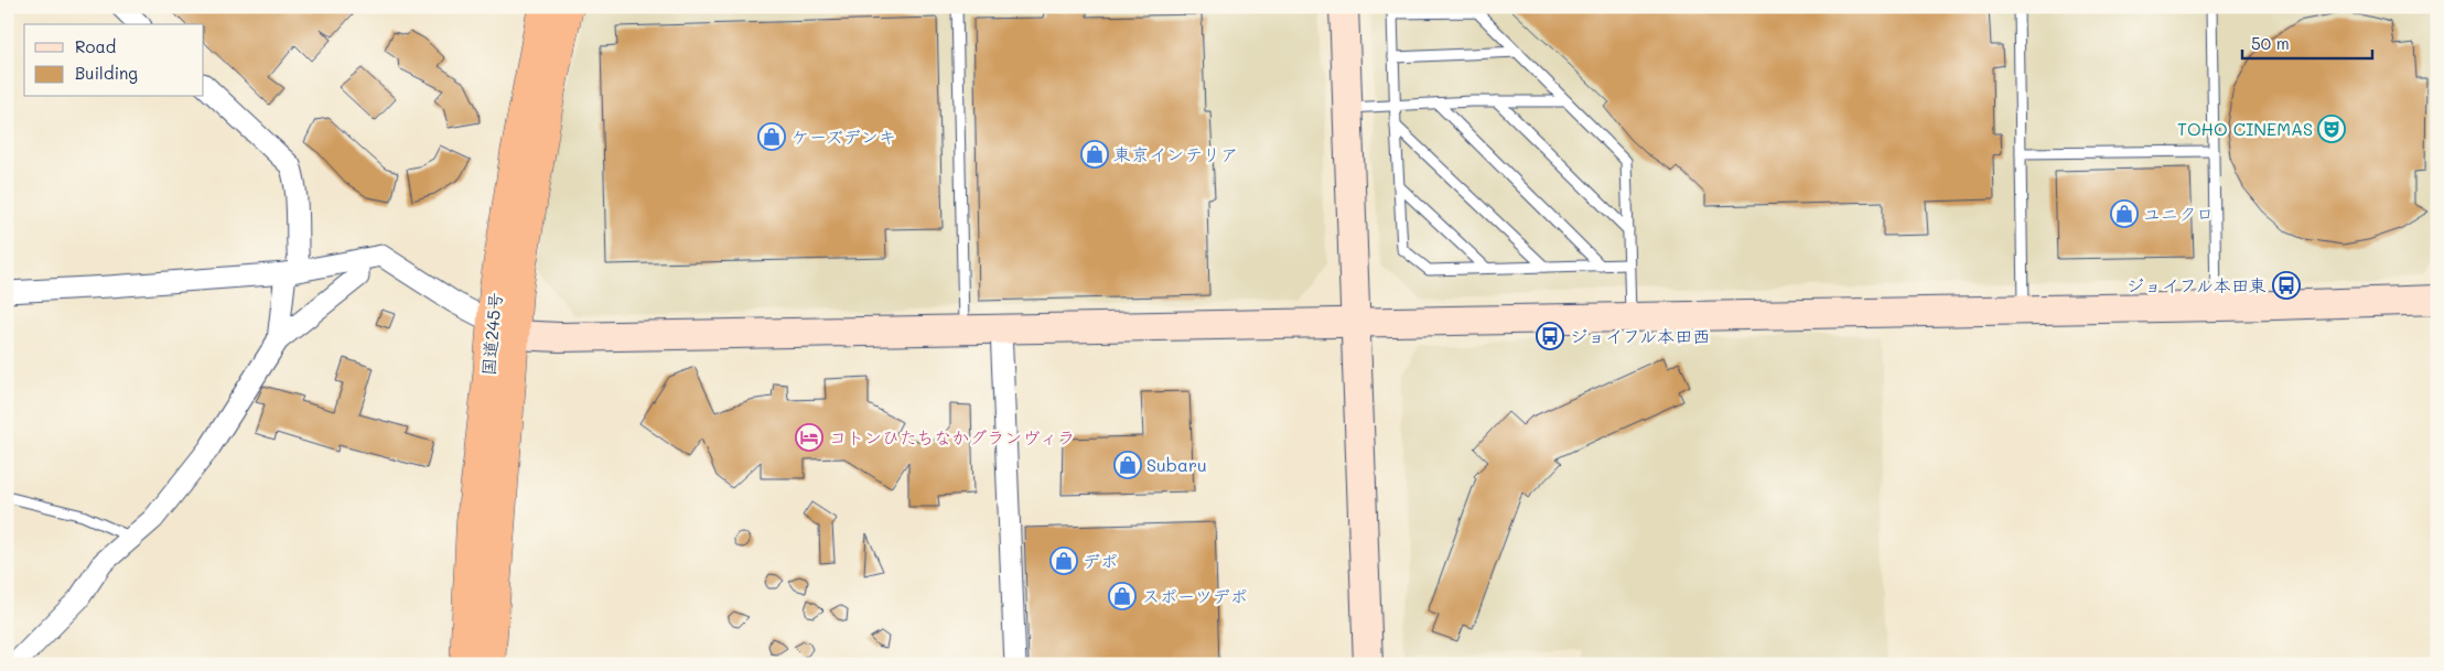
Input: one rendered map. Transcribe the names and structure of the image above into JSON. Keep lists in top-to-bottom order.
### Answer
{
  "streets": {
    "highway": ["国道245号"]
  },
  "places": {
    "theatre": ["TOHO CINEMAS"],
    "shop": [
      "ケーズデンキ",
      "東京インテリア",
      "ユニクロ",
      "Subaru",
      "デポ",
      "スポーツデポ"
    ],
    "bus stop": ["ジョイフル本田東", "ジョイフル本田西"],
    "hotel": ["コトンひたちなかグランヴィラ"]
  },
  "legend": ["Road", "Building"],
  "scale_bar": "50 m"
}
